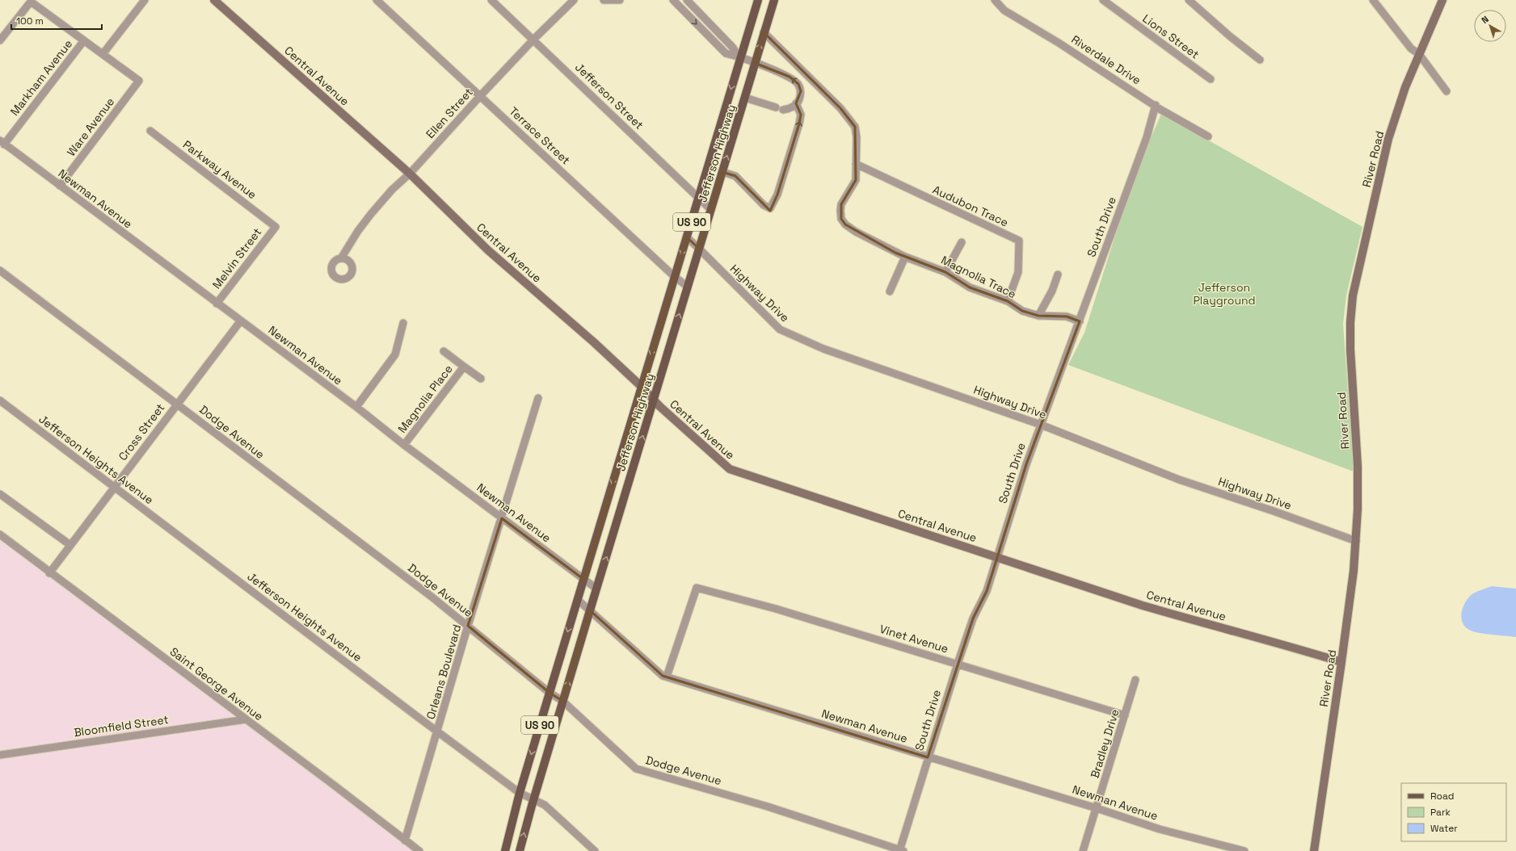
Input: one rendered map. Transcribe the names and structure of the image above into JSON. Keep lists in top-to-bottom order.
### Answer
{
  "streets": {
    "main road": [
      "Central Avenue",
      "Jefferson Highway",
      "River Road",
      "US 90"
    ],
    "street": [
      "Lions Street",
      "Riverdale Drive",
      "Markham Avenue",
      "Jefferson Street",
      "Ellen Street",
      "Ware Avenue",
      "Terrace Street",
      "Parkway Avenue",
      "Newman Avenue",
      "Audubon Trace",
      "South Drive",
      "Melvin Street",
      "Magnolia Trace",
      "Highway Drive",
      "Magnolia Place",
      "Cross Street",
      "Dodge Avenue",
      "Jefferson Heights Avenue",
      "Vinet Avenue",
      "Orleans Boulevard",
      "Saint George Avenue",
      "Bloomfield Street",
      "Bradley Drive"
    ]
  },
  "crossings": [
    ["Riverdale Drive", "South Drive"],
    ["Central Avenue", "Ellen Street"],
    ["Central Avenue", "Jefferson Highway"],
    ["Central Avenue", "River Road"],
    ["Central Avenue", "South Drive"],
    ["Markham Avenue", "Newman Avenue"],
    ["Jefferson Street", "Ellen Street"],
    ["Jefferson Street", "Jefferson Highway"],
    ["Ellen Street", "Terrace Street"],
    ["Ware Avenue", "Newman Avenue"],
    ["Terrace Street", "Jefferson Highway"],
    ["Jefferson Highway", "Newman Avenue"],
    ["Jefferson Highway", "Highway Drive"],
    ["Jefferson Highway", "Dodge Avenue"],
    ["Jefferson Highway", "Jefferson Heights Avenue"],
    ["River Road", "Highway Drive"],
    ["Parkway Avenue", "Melvin Street"],
    ["Newman Avenue", "South Drive"],
    ["Newman Avenue", "Melvin Street"],
    ["Newman Avenue", "Magnolia Place"],
    ["Newman Avenue", "Cross Street"],
    ["Newman Avenue", "Vinet Avenue"],
    ["Newman Avenue", "Orleans Boulevard"],
    ["Newman Avenue", "Bradley Drive"],
    ["Audubon Trace", "Magnolia Trace"],
    ["South Drive", "Magnolia Trace"],
    ["South Drive", "Highway Drive"],
    ["South Drive", "Dodge Avenue"],
    ["South Drive", "Vinet Avenue"],
    ["Cross Street", "Dodge Avenue"],
    ["Cross Street", "Jefferson Heights Avenue"],
    ["Cross Street", "Saint George Avenue"],
    ["Dodge Avenue", "Orleans Boulevard"],
    ["Jefferson Heights Avenue", "Orleans Boulevard"],
    ["Vinet Avenue", "Bradley Drive"],
    ["Orleans Boulevard", "Saint George Avenue"],
    ["Saint George Avenue", "Bloomfield Street"]
  ],
  "parks": ["Jefferson Playground"],
  "legend": ["Road", "Park", "Water"],
  "scale_bar": "100 m",
  "north": "top left"
}
